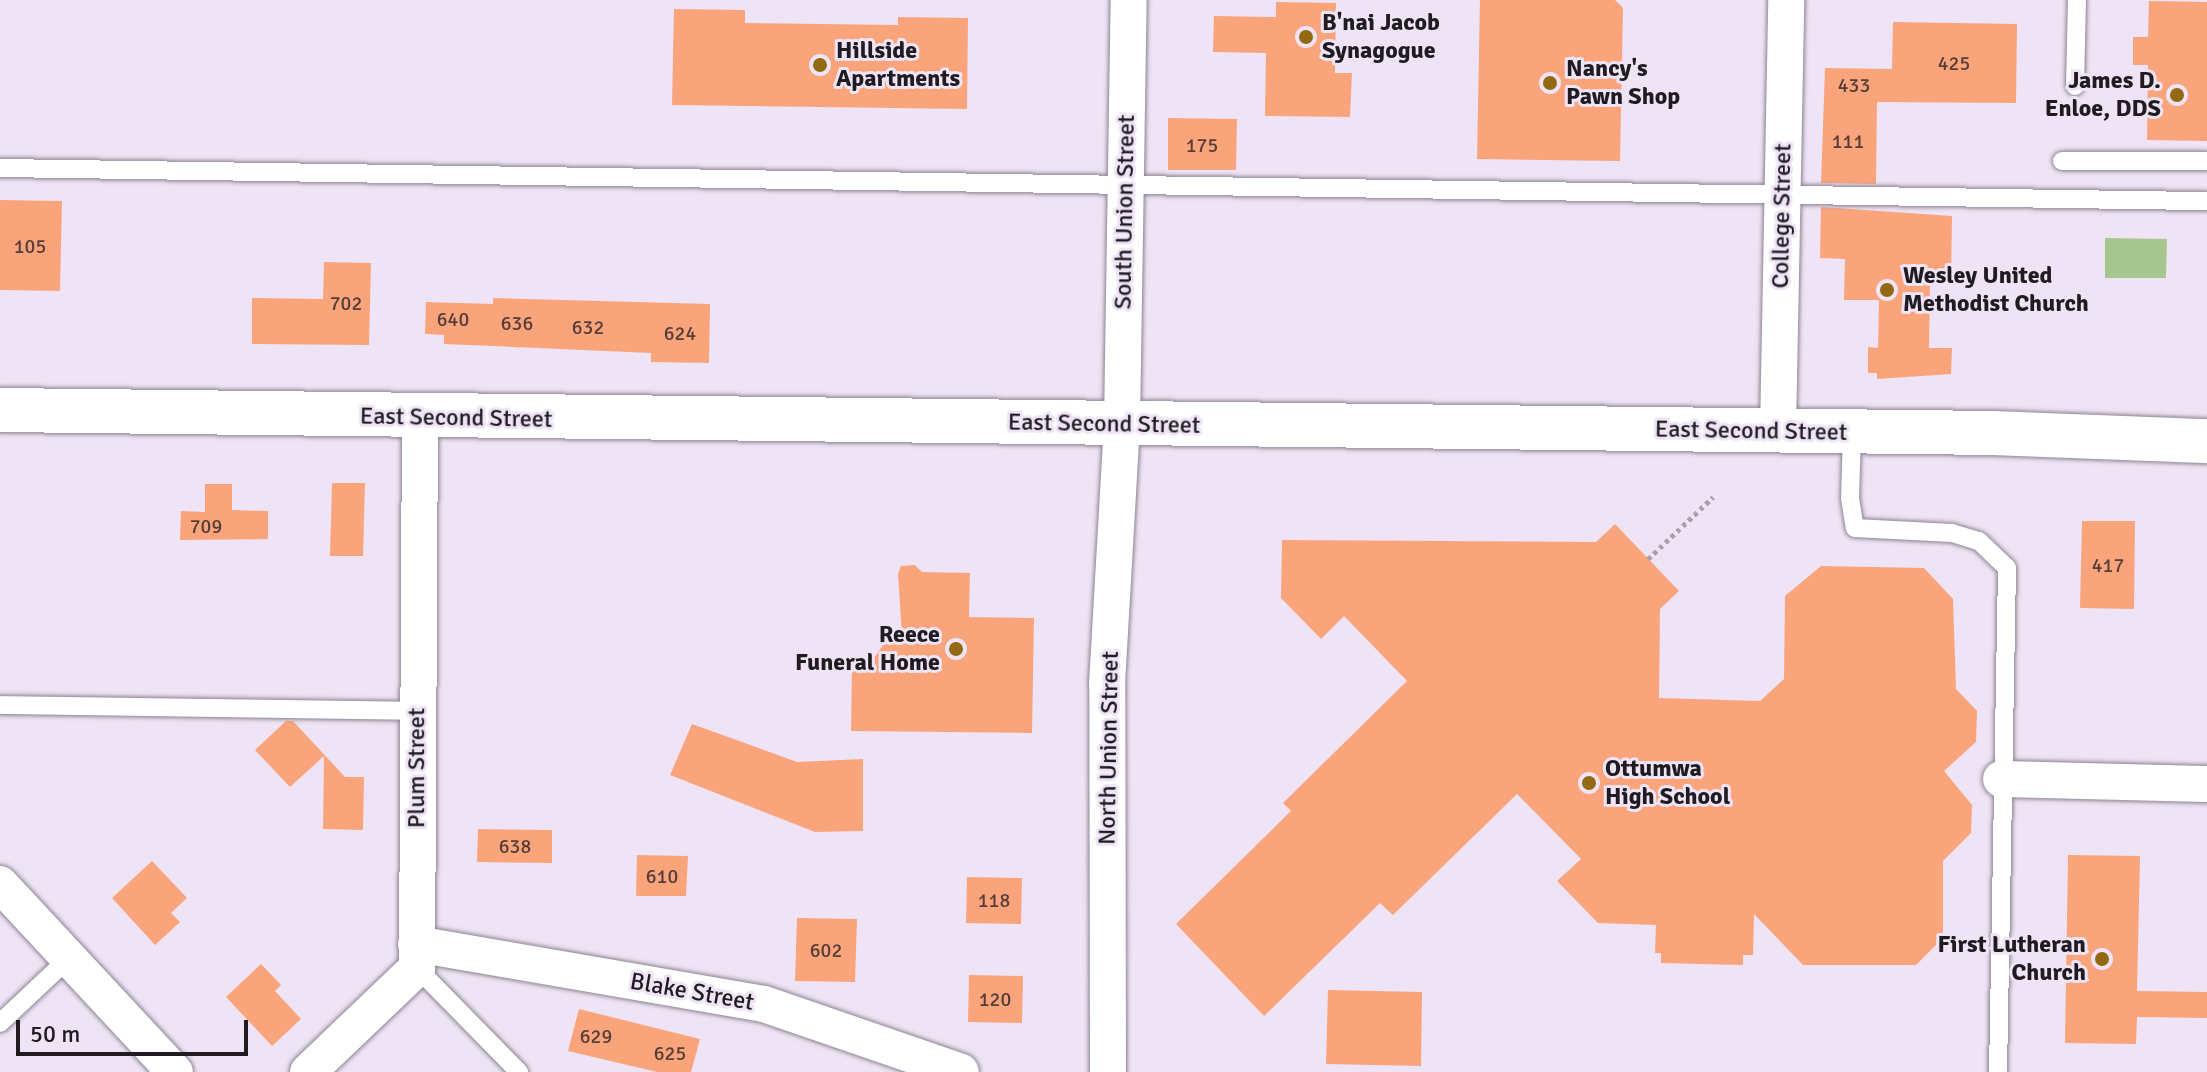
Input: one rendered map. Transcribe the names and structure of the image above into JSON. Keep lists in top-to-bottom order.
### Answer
{
  "streets": {
    "street": [
      "South Union Street",
      "College Street",
      "East Second Street",
      "North Union Street",
      "Plum Street",
      "Blake Street"
    ]
  },
  "crossings": [
    ["South Union Street", "East Second Street"],
    ["South Union Street", "North Union Street"],
    ["College Street", "East Second Street"],
    ["East Second Street", "North Union Street"],
    ["East Second Street", "Plum Street"],
    ["Plum Street", "Blake Street"]
  ],
  "places": [
    "B'nai Jacob Synagogue",
    "Hillside Apartments",
    "Nancy's Pawn Shop",
    "James D. Enloe, DDS",
    "Wesley United Methodist Church",
    "Reece Funeral Home",
    "Ottumwa High School",
    "First Lutheran Church"
  ],
  "house_numbers": [
    "425",
    "433",
    "111",
    "175",
    "105",
    "702",
    "640",
    "636",
    "632",
    "624",
    "709",
    "417",
    "638",
    "610",
    "118",
    "602",
    "120",
    "629",
    "625"
  ],
  "scale_bar": "50 m"
}
